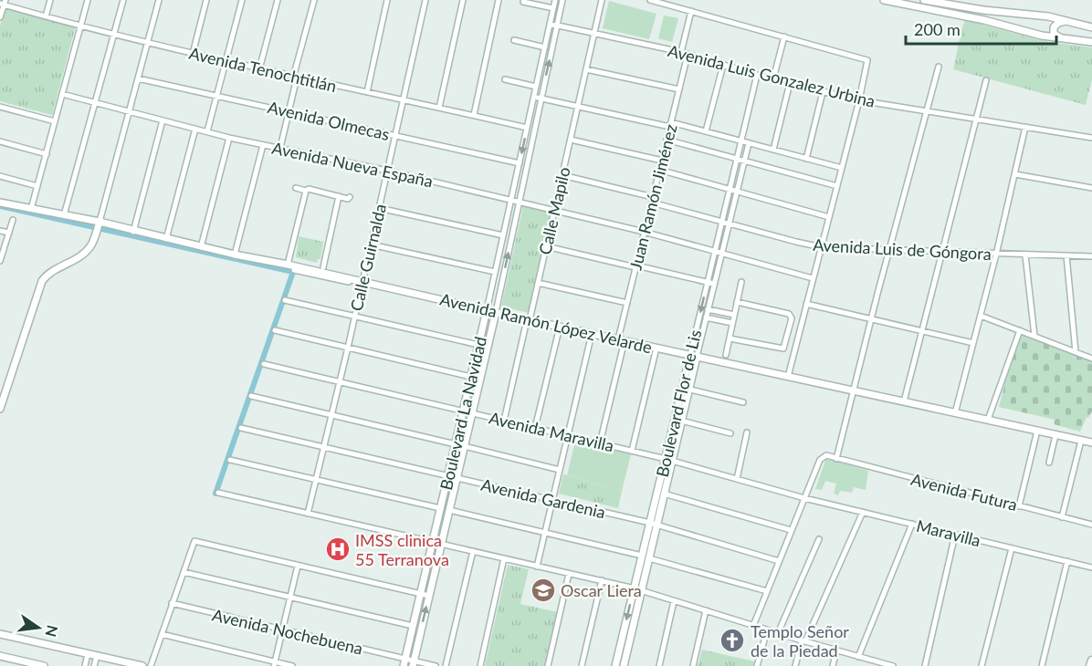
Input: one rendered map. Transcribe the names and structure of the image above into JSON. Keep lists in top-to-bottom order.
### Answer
{
  "streets": {
    "street": [
      "Avenida Tenochtitlán",
      "Avenida Luis Gonzalez Urbina",
      "Avenida Olmecas",
      "Avenida Nueva España",
      "Juan Ramón Jiménez",
      "Calle Mapilo",
      "Avenida Luis de Góngora",
      "Calle Guirnalda",
      "Avenida Ramón López Velarde",
      "Boulevard Flor de Lis",
      "Boulevard La Navidad",
      "Avenida Maravilla",
      "Avenida Futura",
      "Avenida Gardenia",
      "Maravilla",
      "Avenida Nochebuena"
    ]
  },
  "crossings": [
    ["Avenida Tenochtitlán", "Calle Guirnalda"],
    ["Avenida Tenochtitlán", "Boulevard La Navidad"],
    ["Avenida Luis Gonzalez Urbina", "Juan Ramón Jiménez"],
    ["Avenida Luis Gonzalez Urbina", "Calle Mapilo"],
    ["Avenida Luis Gonzalez Urbina", "Boulevard Flor de Lis"],
    ["Avenida Luis Gonzalez Urbina", "Boulevard La Navidad"],
    ["Avenida Olmecas", "Calle Guirnalda"],
    ["Avenida Olmecas", "Boulevard La Navidad"],
    ["Avenida Nueva España", "Juan Ramón Jiménez"],
    ["Avenida Nueva España", "Calle Mapilo"],
    ["Avenida Nueva España", "Calle Guirnalda"],
    ["Avenida Nueva España", "Boulevard Flor de Lis"],
    ["Avenida Nueva España", "Boulevard La Navidad"],
    ["Juan Ramón Jiménez", "Avenida Luis de Góngora"],
    ["Juan Ramón Jiménez", "Avenida Ramón López Velarde"],
    ["Juan Ramón Jiménez", "Avenida Maravilla"],
    ["Calle Mapilo", "Avenida Ramón López Velarde"],
    ["Calle Mapilo", "Avenida Maravilla"],
    ["Avenida Luis de Góngora", "Boulevard Flor de Lis"],
    ["Calle Guirnalda", "Avenida Ramón López Velarde"],
    ["Calle Guirnalda", "Avenida Maravilla"],
    ["Calle Guirnalda", "Avenida Gardenia"],
    ["Avenida Ramón López Velarde", "Boulevard Flor de Lis"],
    ["Avenida Ramón López Velarde", "Boulevard La Navidad"],
    ["Boulevard Flor de Lis", "Avenida Maravilla"],
    ["Boulevard Flor de Lis", "Avenida Gardenia"],
    ["Boulevard La Navidad", "Avenida Maravilla"],
    ["Boulevard La Navidad", "Avenida Gardenia"],
    ["Boulevard La Navidad", "Avenida Nochebuena"],
    ["Avenida Maravilla", "Maravilla"]
  ],
  "places": {
    "hospital": ["IMSS clinica 55 Terranova"],
    "school or university": ["Oscar Liera"],
    "church": ["Templo Señor de la Piedad"]
  },
  "scale_bar": "200 m",
  "north": "right"
}
